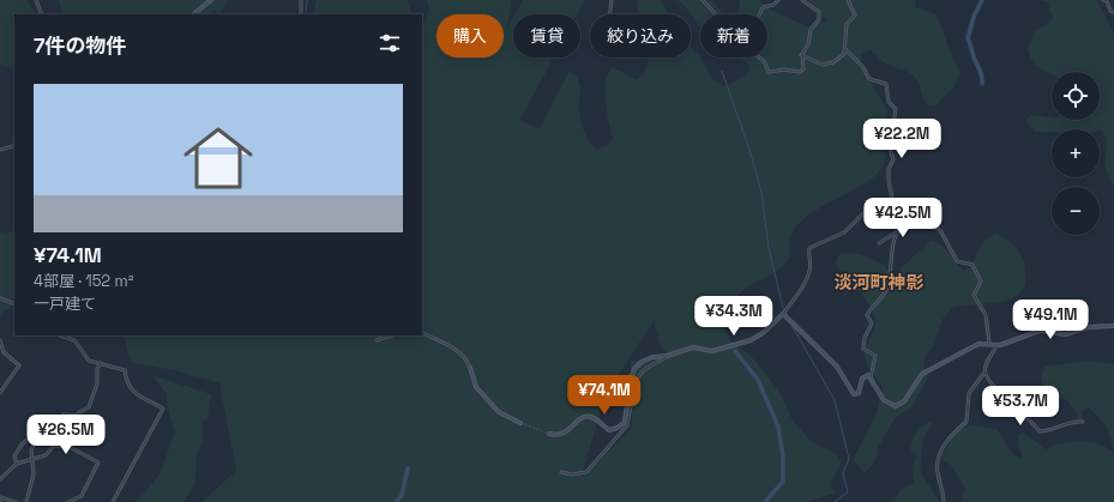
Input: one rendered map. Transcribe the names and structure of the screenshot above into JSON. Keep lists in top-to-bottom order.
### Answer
{
  "districts": ["淡河町神影"],
  "page": {
    "chip": [
      "購入",
      "賃貸",
      "絞り込み",
      "新着"
    ],
    "heading": "7件の物件",
    "map_buttons": ["+", "−"],
    "list": [
      {
        "name": "¥74.1M",
        "note": "4部屋 · 152 m² · 一戸建て"
      }
    ],
    "price": [
      "¥22.2M",
      "¥42.5M",
      "¥34.3M",
      "¥49.1M",
      "¥74.1M",
      "¥53.7M",
      "¥26.5M"
    ]
  }
}
